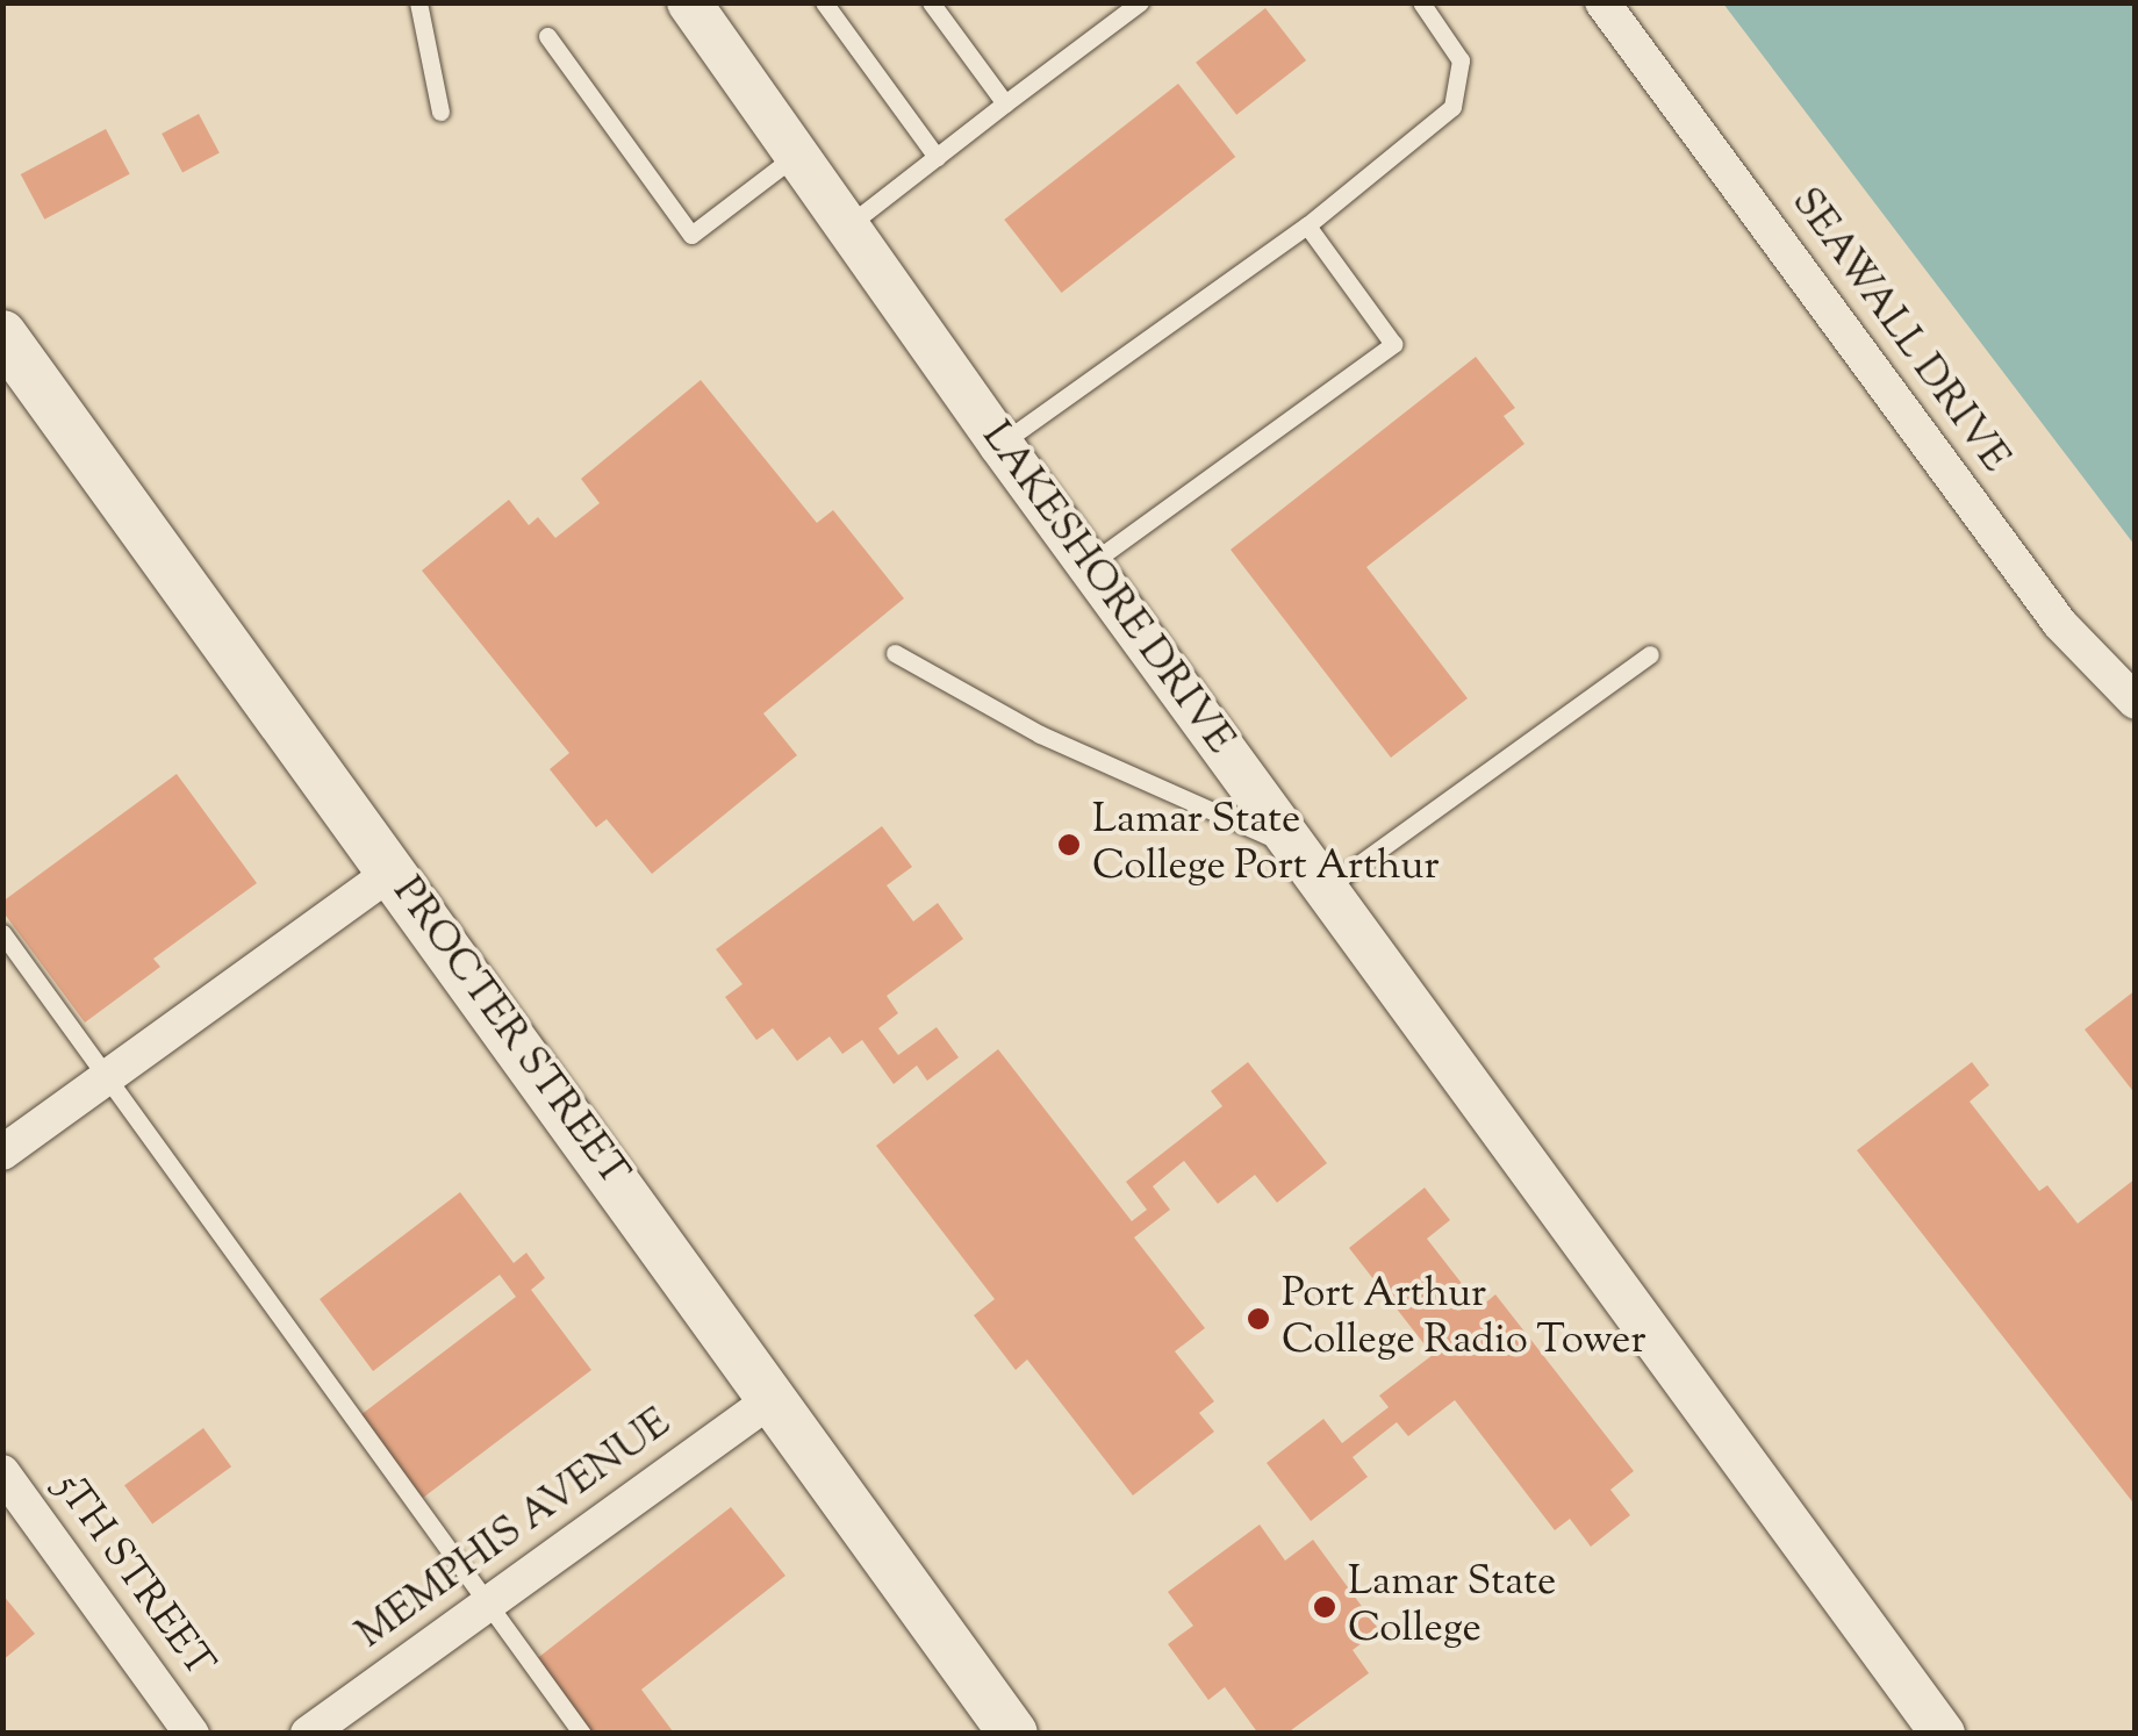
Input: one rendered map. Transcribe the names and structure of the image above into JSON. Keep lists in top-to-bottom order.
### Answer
{
  "streets": {
    "main road": ["PROCTER STREET"],
    "street": [
      "SEAWALL DRIVE",
      "LAKESHORE DRIVE",
      "MEMPHIS AVENUE",
      "5TH STREET"
    ]
  },
  "crossings": [
    ["PROCTER STREET", "MEMPHIS AVENUE"]
  ],
  "places": ["Lamar State College Port Arthur", "Port Arthur College Radio Tower", "Lamar State College"]
}
